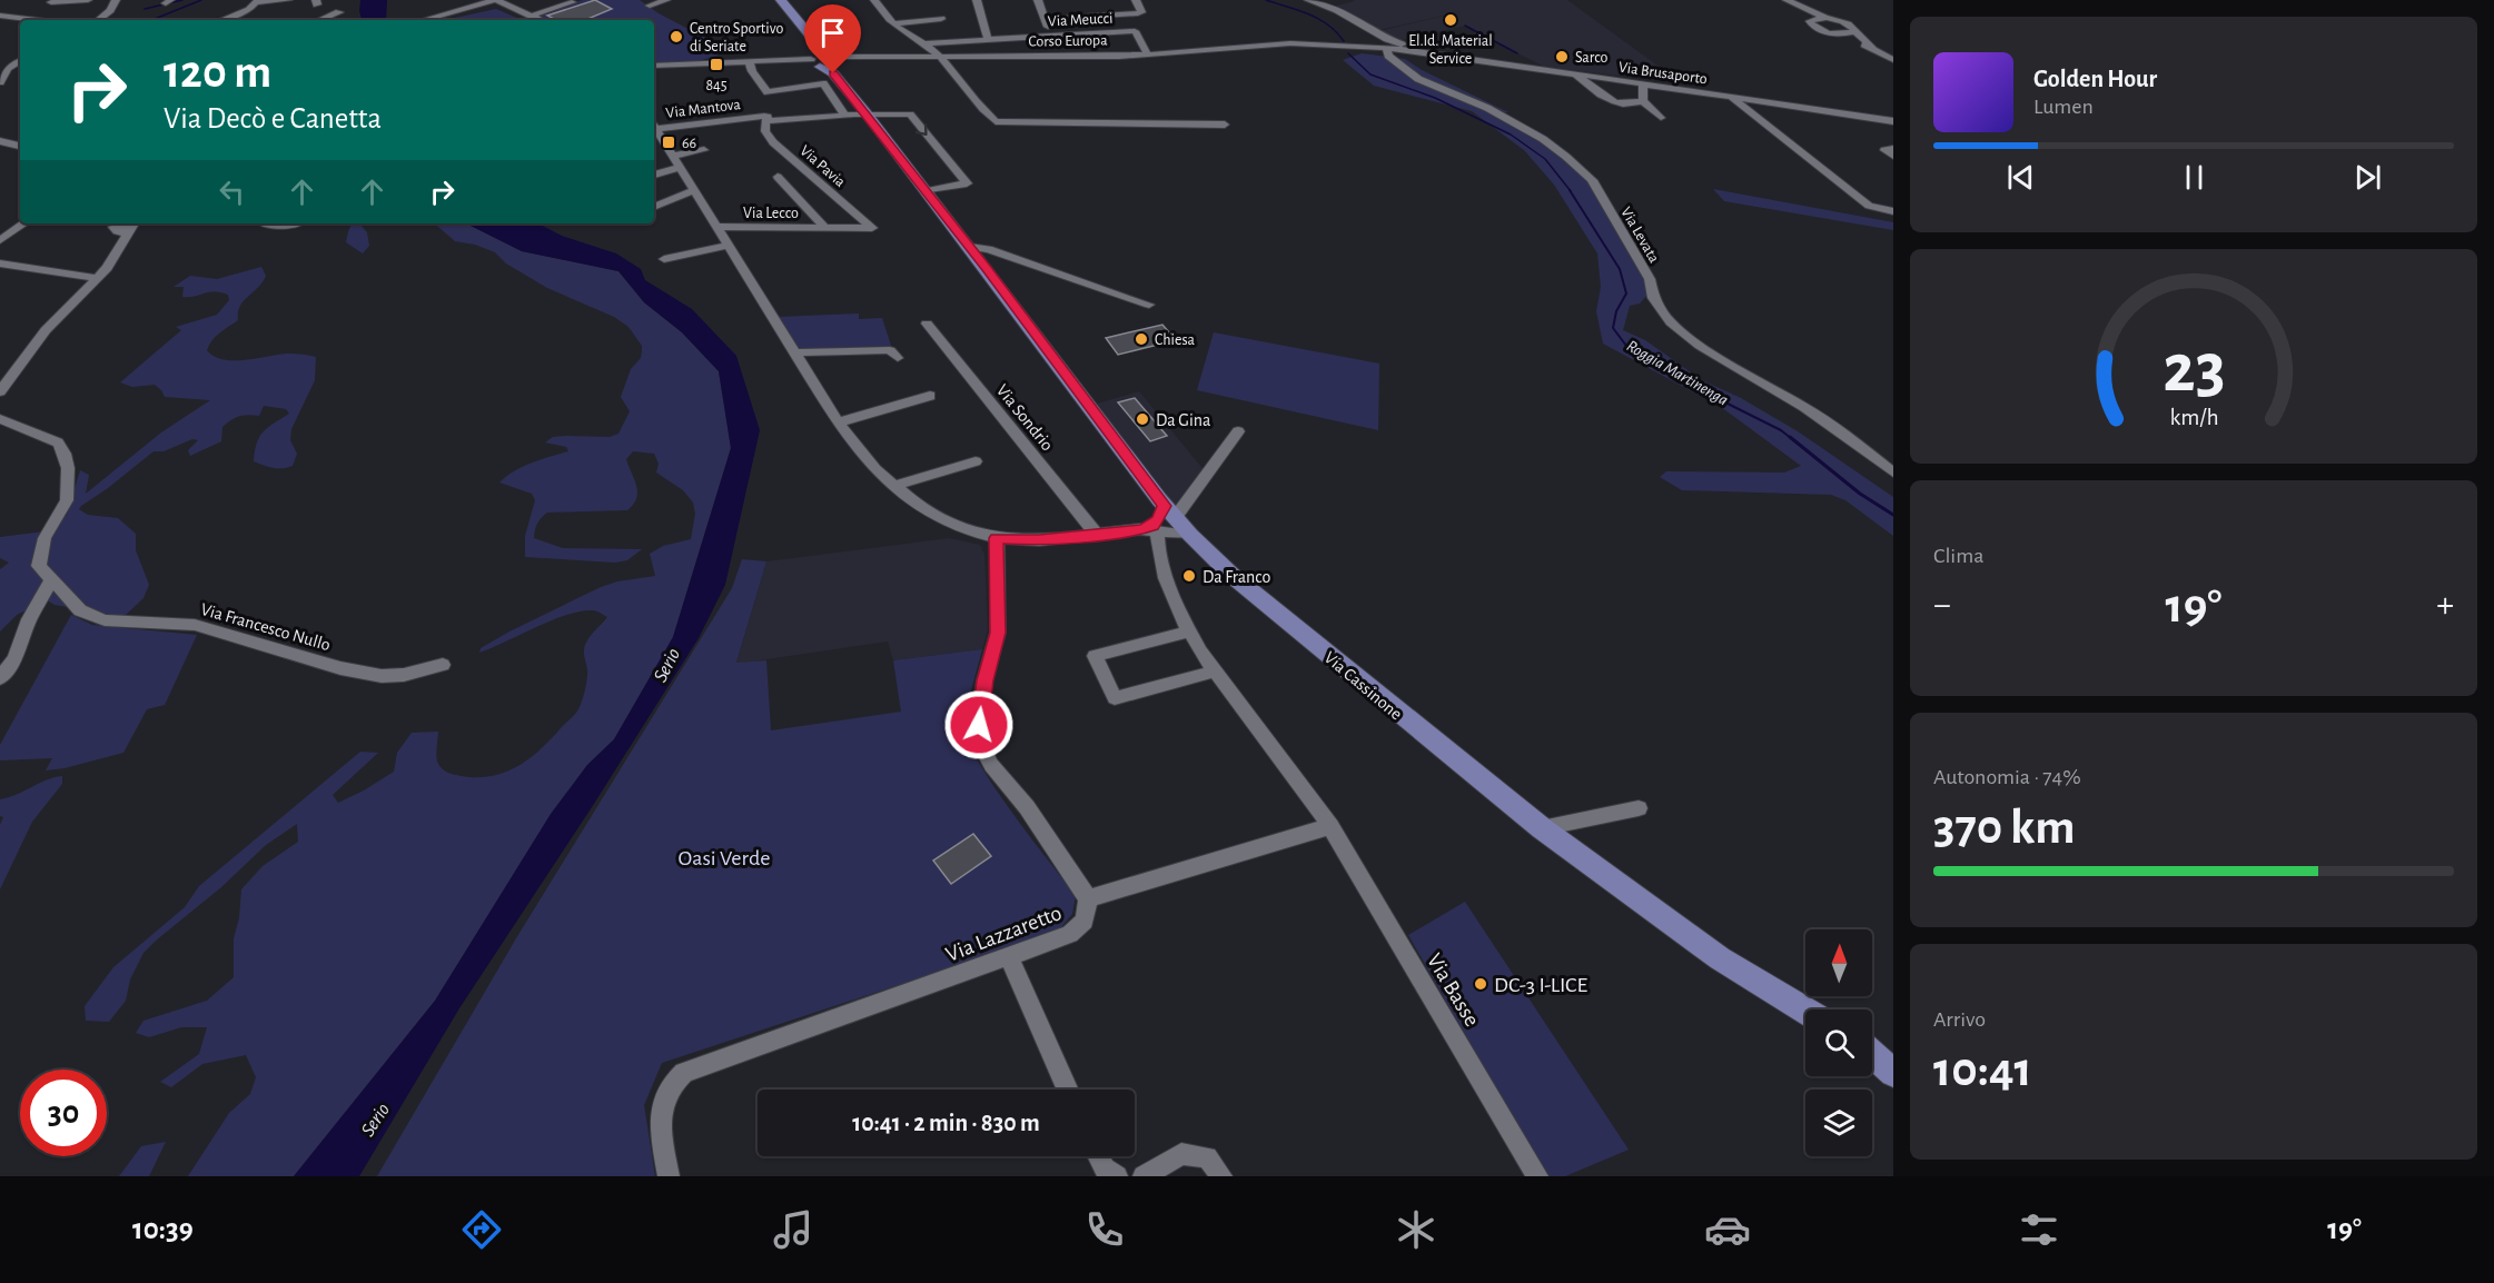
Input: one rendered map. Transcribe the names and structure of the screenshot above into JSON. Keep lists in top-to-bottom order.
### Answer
{
  "streets": {
    "main road": ["Via Cassinone"],
    "street": [
      "Via Meucci",
      "Corso Europa",
      "Via Brusaporto",
      "Via Mantova",
      "Via Pavia",
      "Via Lecco",
      "Via Levata",
      "Via Sondrio",
      "Via Francesco Nullo",
      "Via Lazzaretto",
      "Via Basse"
    ]
  },
  "crossings": [
    ["Via Meucci", "Corso Europa"],
    ["Corso Europa", "Via Brusaporto"],
    ["Corso Europa", "Via Cassinone"],
    ["Via Brusaporto", "Via Levata"],
    ["Via Mantova", "Via Pavia"],
    ["Via Mantova", "Via Cassinone"],
    ["Via Pavia", "Via Lecco"]
  ],
  "water": ["Roggia Martinenga", "Serio"],
  "parks": ["Oasi Verde"],
  "places": {
    "other": [
      "El.Id. Material Service",
      "Centro Sportivo di Seriate",
      "Sarco",
      "Chiesa",
      "Da Gina",
      "Da Franco",
      "DC-3 I-LICE"
    ],
    "transit": ["845", "66"]
  },
  "north": "top",
  "page": {
    "turn": ["120 m", "Via Decò e Canetta"],
    "song": ["Golden Hour", "Lumen"],
    "tile": [
      "Clima",
      ["Autonomia · 74%", "370 km"],
      ["Arrivo", "10:41"]
    ],
    "heat": ["−", "19°", "+"],
    "limit": "30",
    "trip": "10:41 · 2 min · 830 m",
    "tabs": ["10:39", "19°"],
    "gauge": ["23", "km/h"]
  }
}
